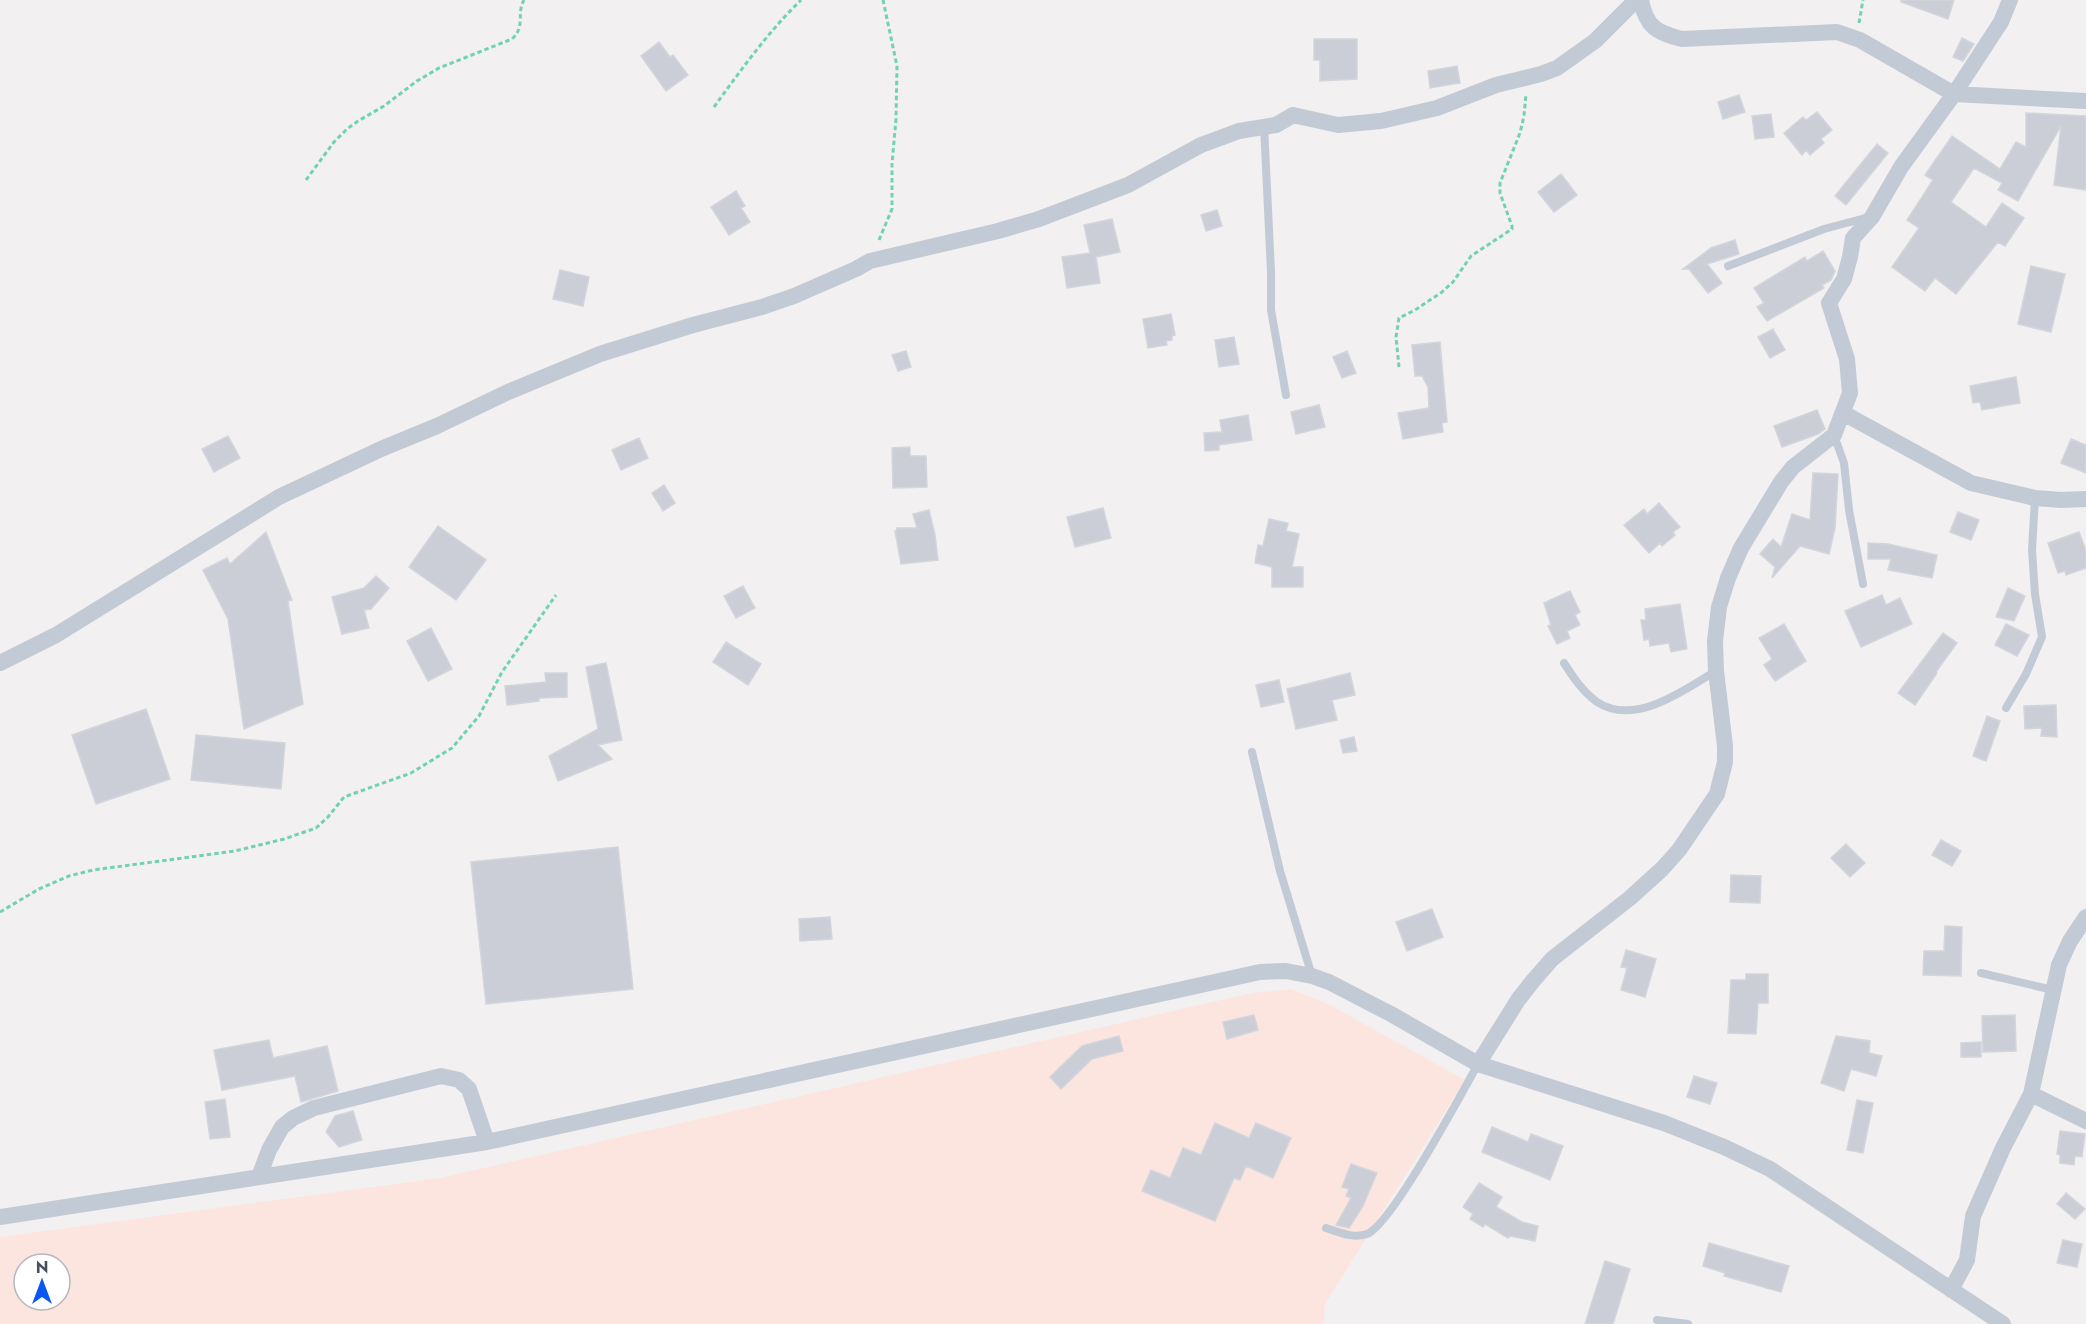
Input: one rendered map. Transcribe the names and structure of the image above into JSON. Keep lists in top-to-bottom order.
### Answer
{
  "north": "top"
}
